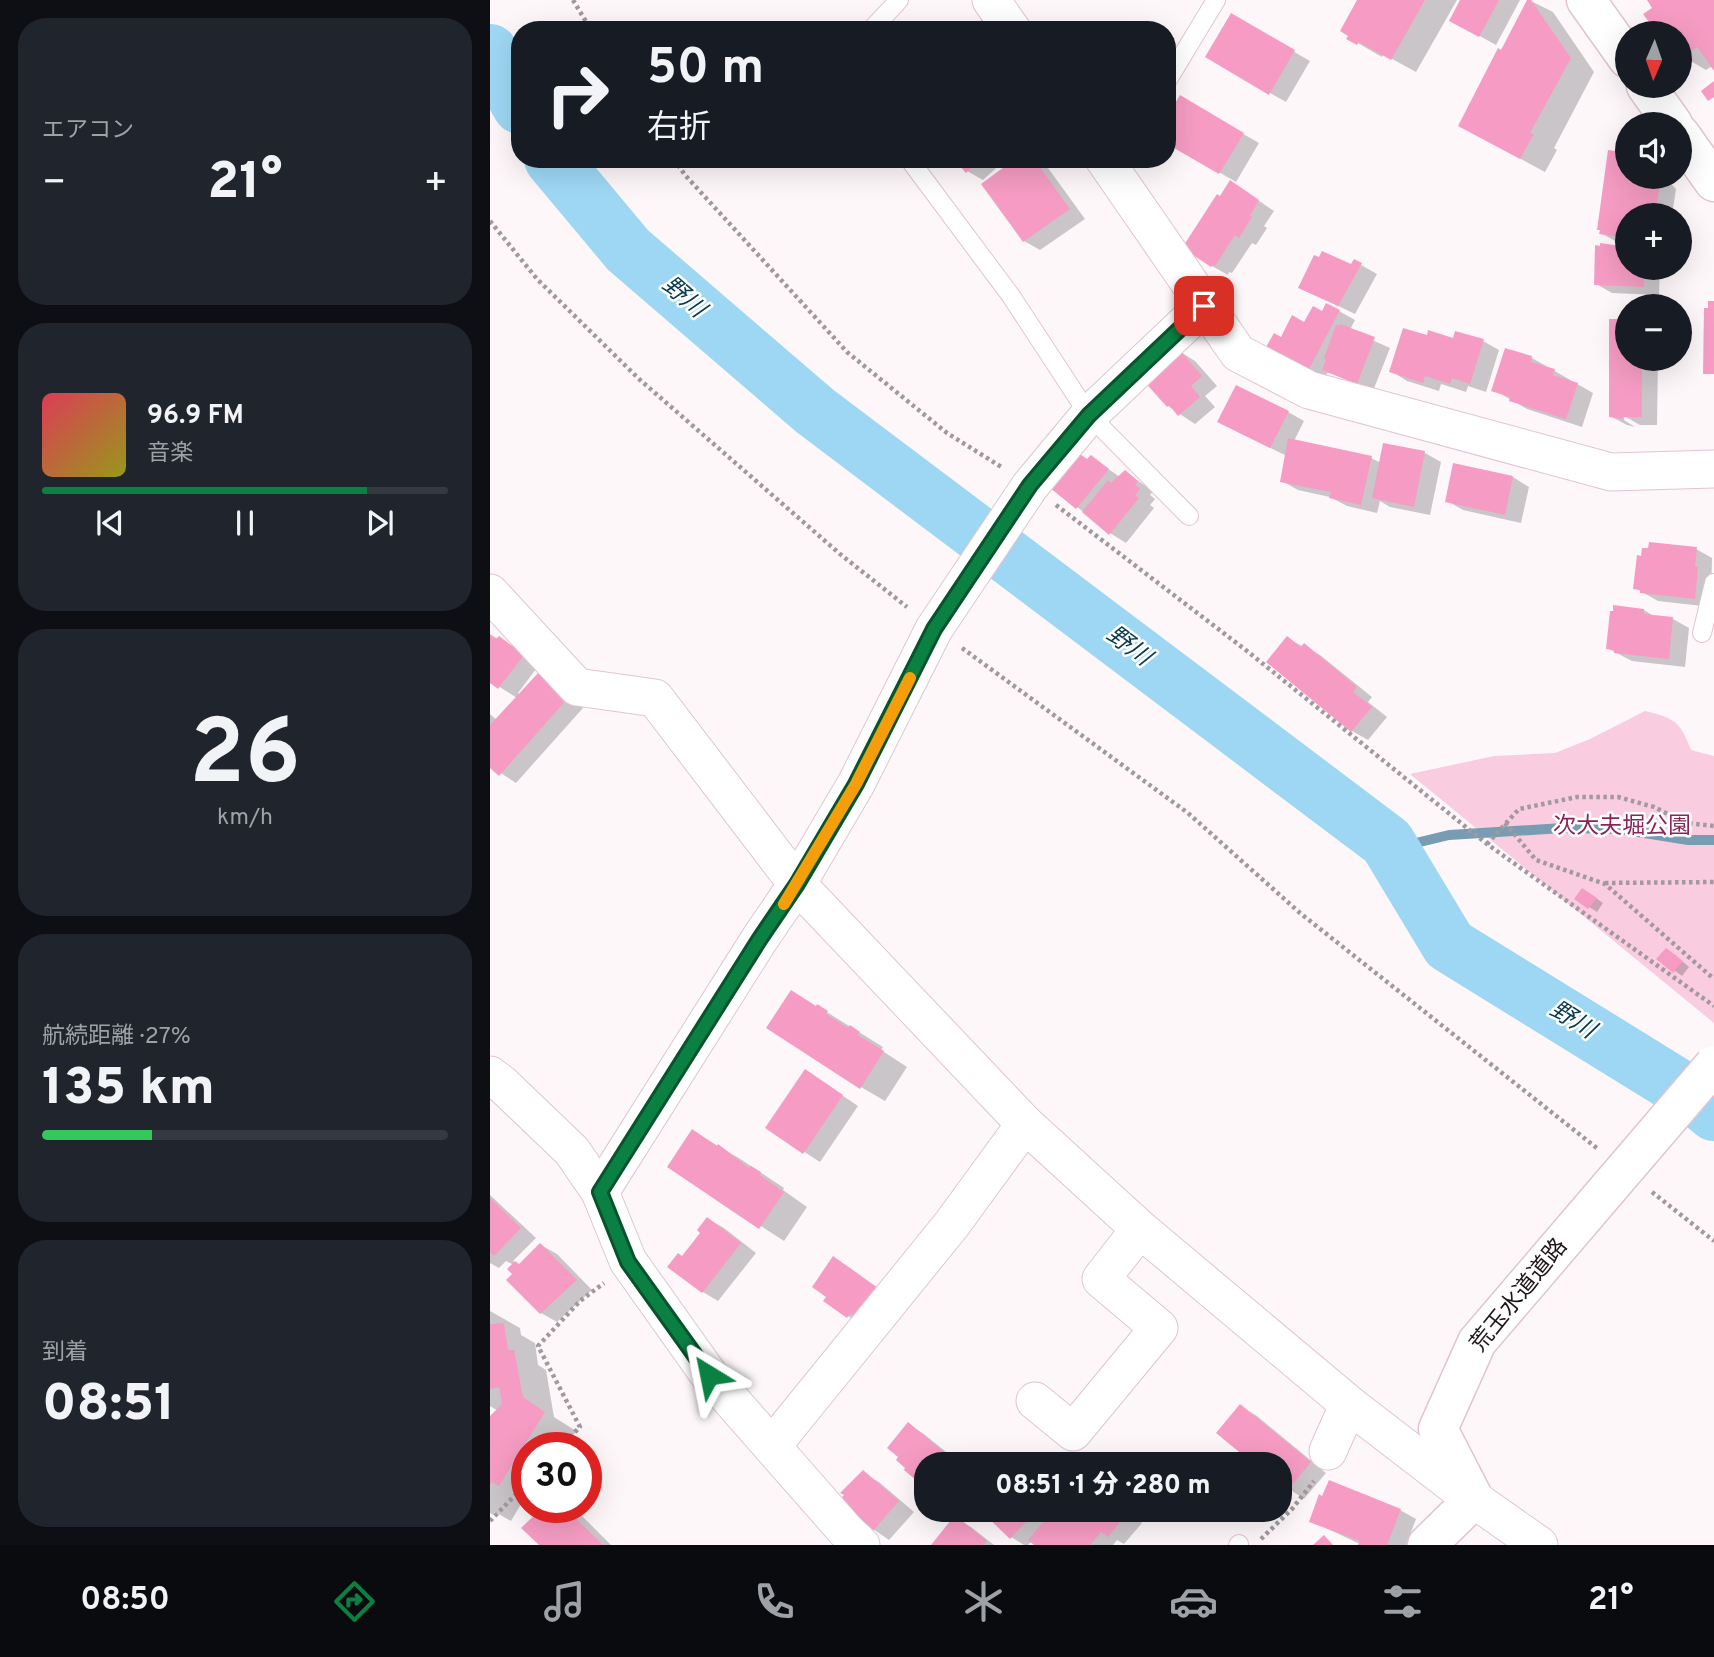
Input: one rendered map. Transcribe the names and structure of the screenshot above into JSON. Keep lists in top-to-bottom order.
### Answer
{
  "streets": {
    "main road": ["荒玉水道道路"]
  },
  "water": ["野川"],
  "parks": ["次大夫堀公園"],
  "north": "bottom",
  "page": {
    "tile": [
      "エアコン",
      ["26", "km/h"],
      ["航続距離 · 27%", "135 km"],
      ["到着", "08:51"]
    ],
    "map_buttons": ["+", "−"],
    "turn": ["50 m", "右折"],
    "heat": ["−", "21°", "+"],
    "song": ["96.9 FM", "音楽"],
    "limit": "30",
    "trip": "08:51 · 1 分 · 280 m",
    "tabs": ["08:50", "21°"]
  }
}
